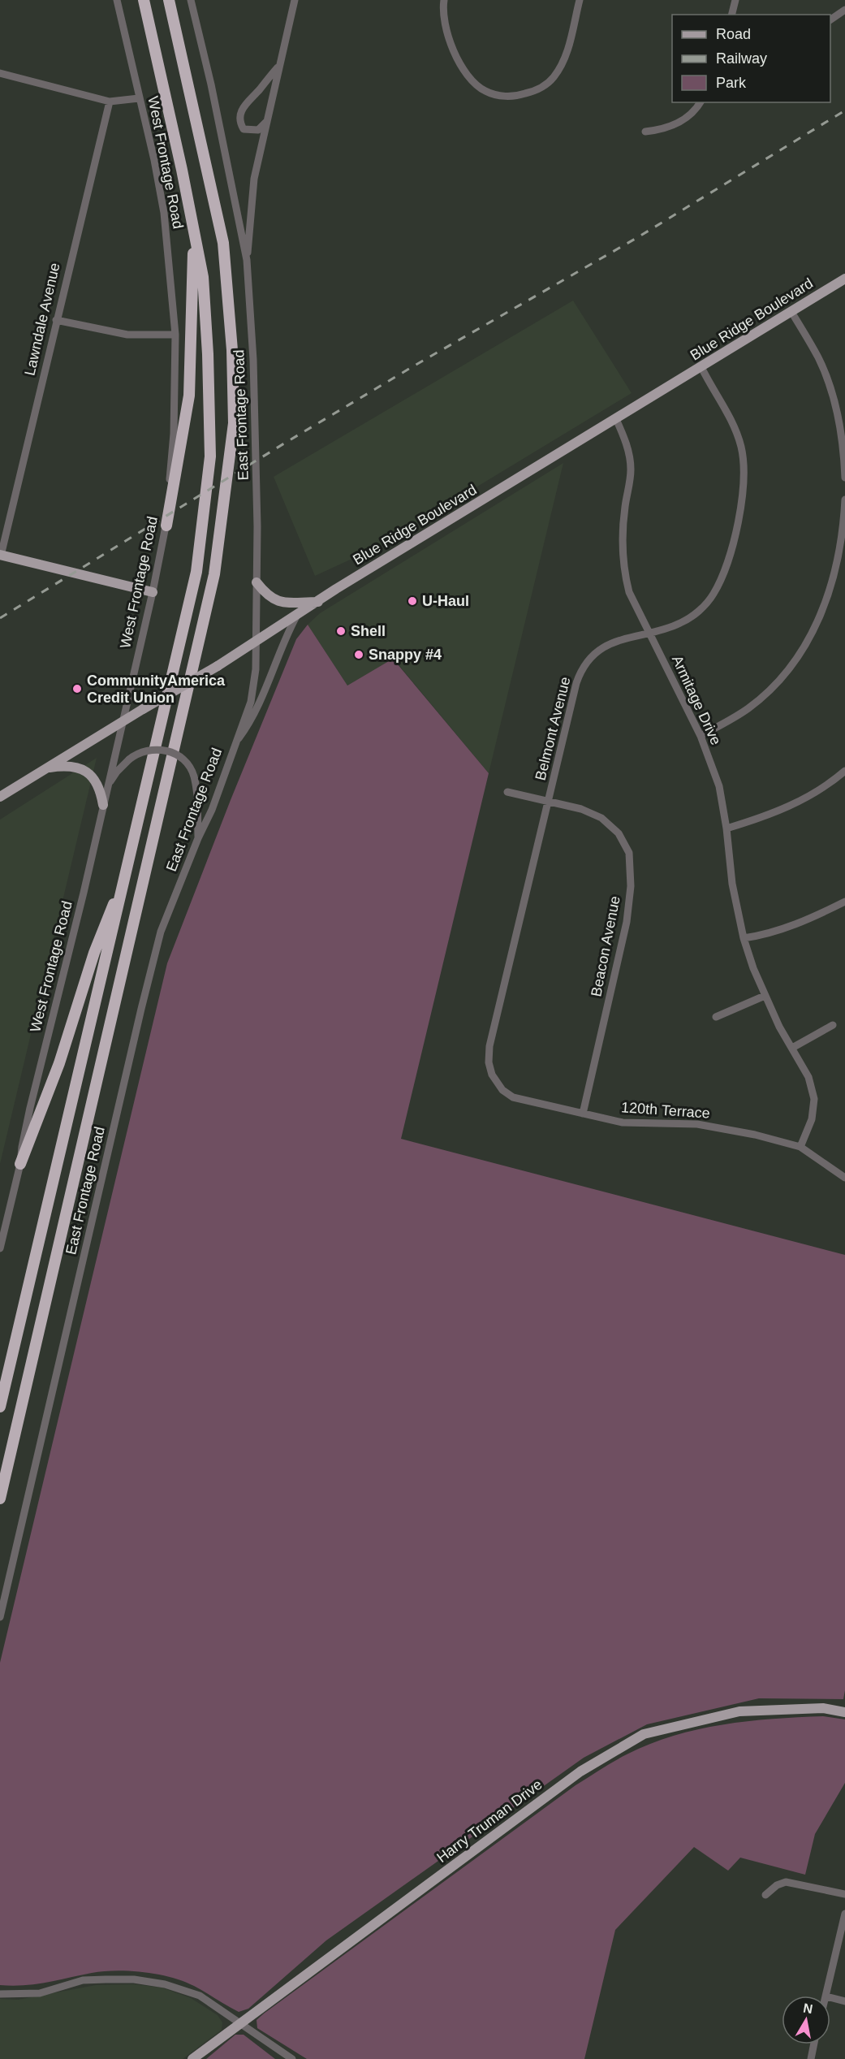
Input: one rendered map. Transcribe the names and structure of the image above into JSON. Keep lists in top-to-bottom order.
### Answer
{
  "streets": {
    "main road": ["Blue Ridge Boulevard", "Harry Truman Drive"],
    "street": [
      "West Frontage Road",
      "Lawndale Avenue",
      "East Frontage Road",
      "Armitage Drive",
      "Belmont Avenue",
      "Beacon Avenue",
      "120th Terrace"
    ]
  },
  "crossings": [
    ["West Frontage Road", "Blue Ridge Boulevard"],
    ["Blue Ridge Boulevard", "East Frontage Road"],
    ["Blue Ridge Boulevard", "Armitage Drive"],
    ["Blue Ridge Boulevard", "Belmont Avenue"],
    ["Armitage Drive", "Belmont Avenue"],
    ["Armitage Drive", "120th Terrace"],
    ["Belmont Avenue", "Beacon Avenue"],
    ["Belmont Avenue", "120th Terrace"],
    ["Beacon Avenue", "120th Terrace"]
  ],
  "places": [
    "U-Haul",
    "Shell",
    "Snappy #4",
    "CommunityAmerica Credit Union"
  ],
  "legend": ["Road", "Railway", "Park"],
  "north": "top"
}
